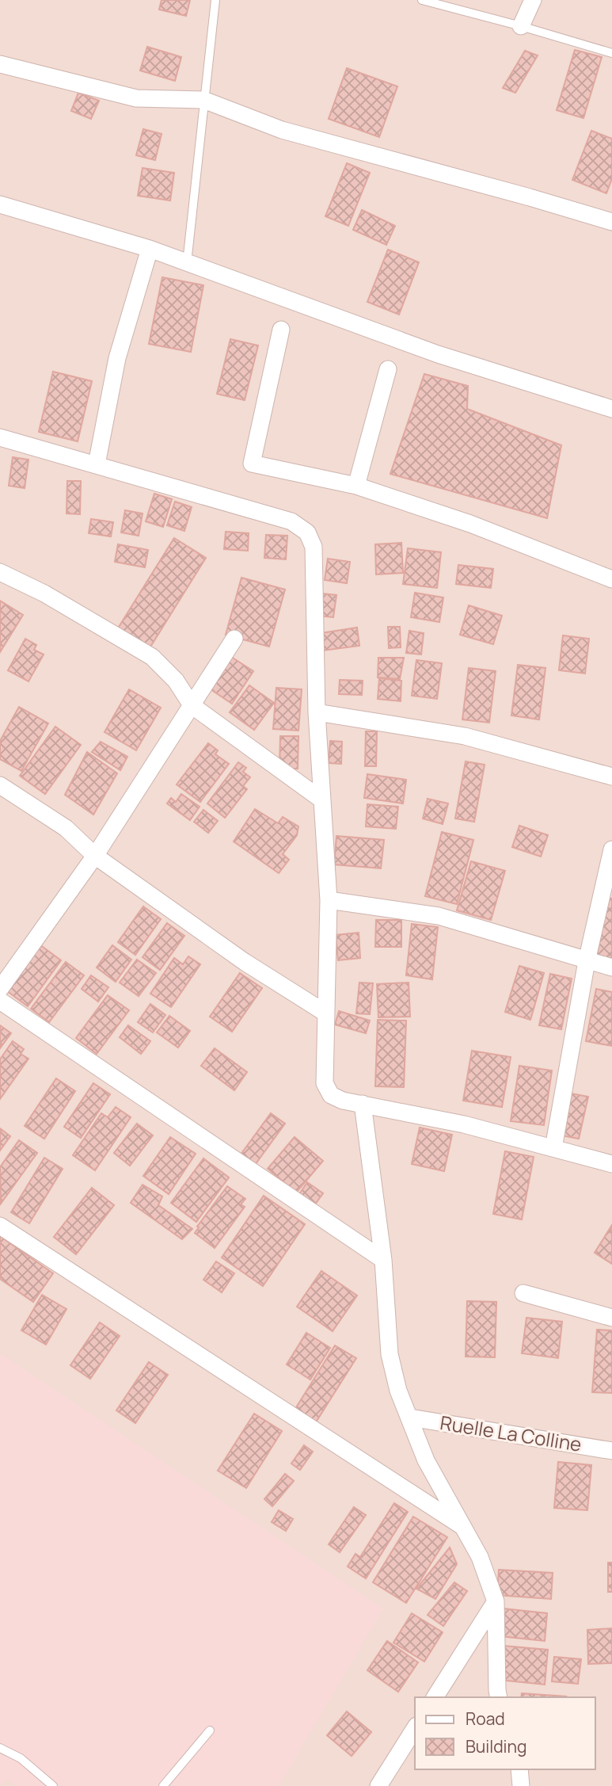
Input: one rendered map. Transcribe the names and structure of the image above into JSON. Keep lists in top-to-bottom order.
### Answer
{
  "streets": {
    "street": ["Ruelle La Colline"]
  },
  "legend": ["Road", "Building"]
}
